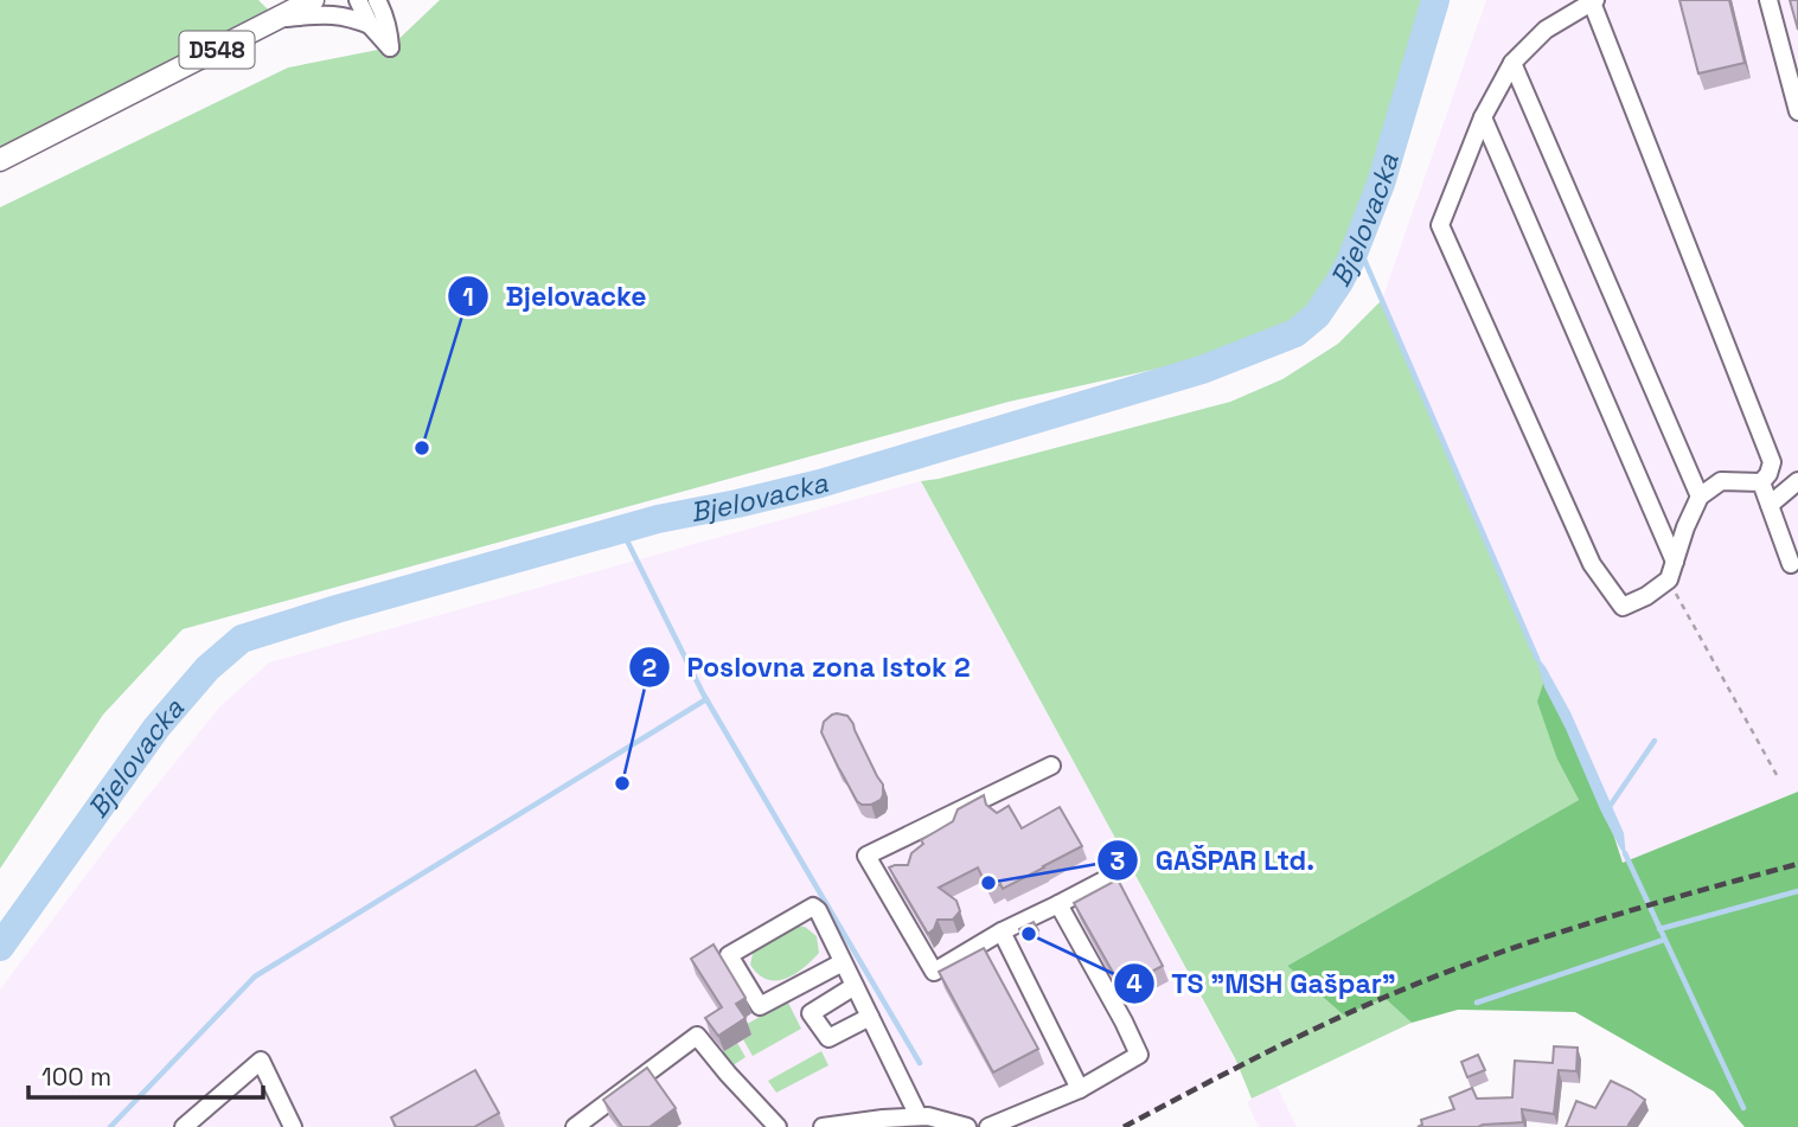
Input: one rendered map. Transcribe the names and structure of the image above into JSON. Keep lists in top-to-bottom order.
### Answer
{
  "streets": {
    "main road": ["D548"]
  },
  "water": ["Bjelovacka"],
  "places": [
    "Bjelovacke",
    "Poslovna zona Istok 2",
    "GAŠPAR Ltd.",
    "TS \"MSH Gašpar\""
  ],
  "scale_bar": "100 m"
}
